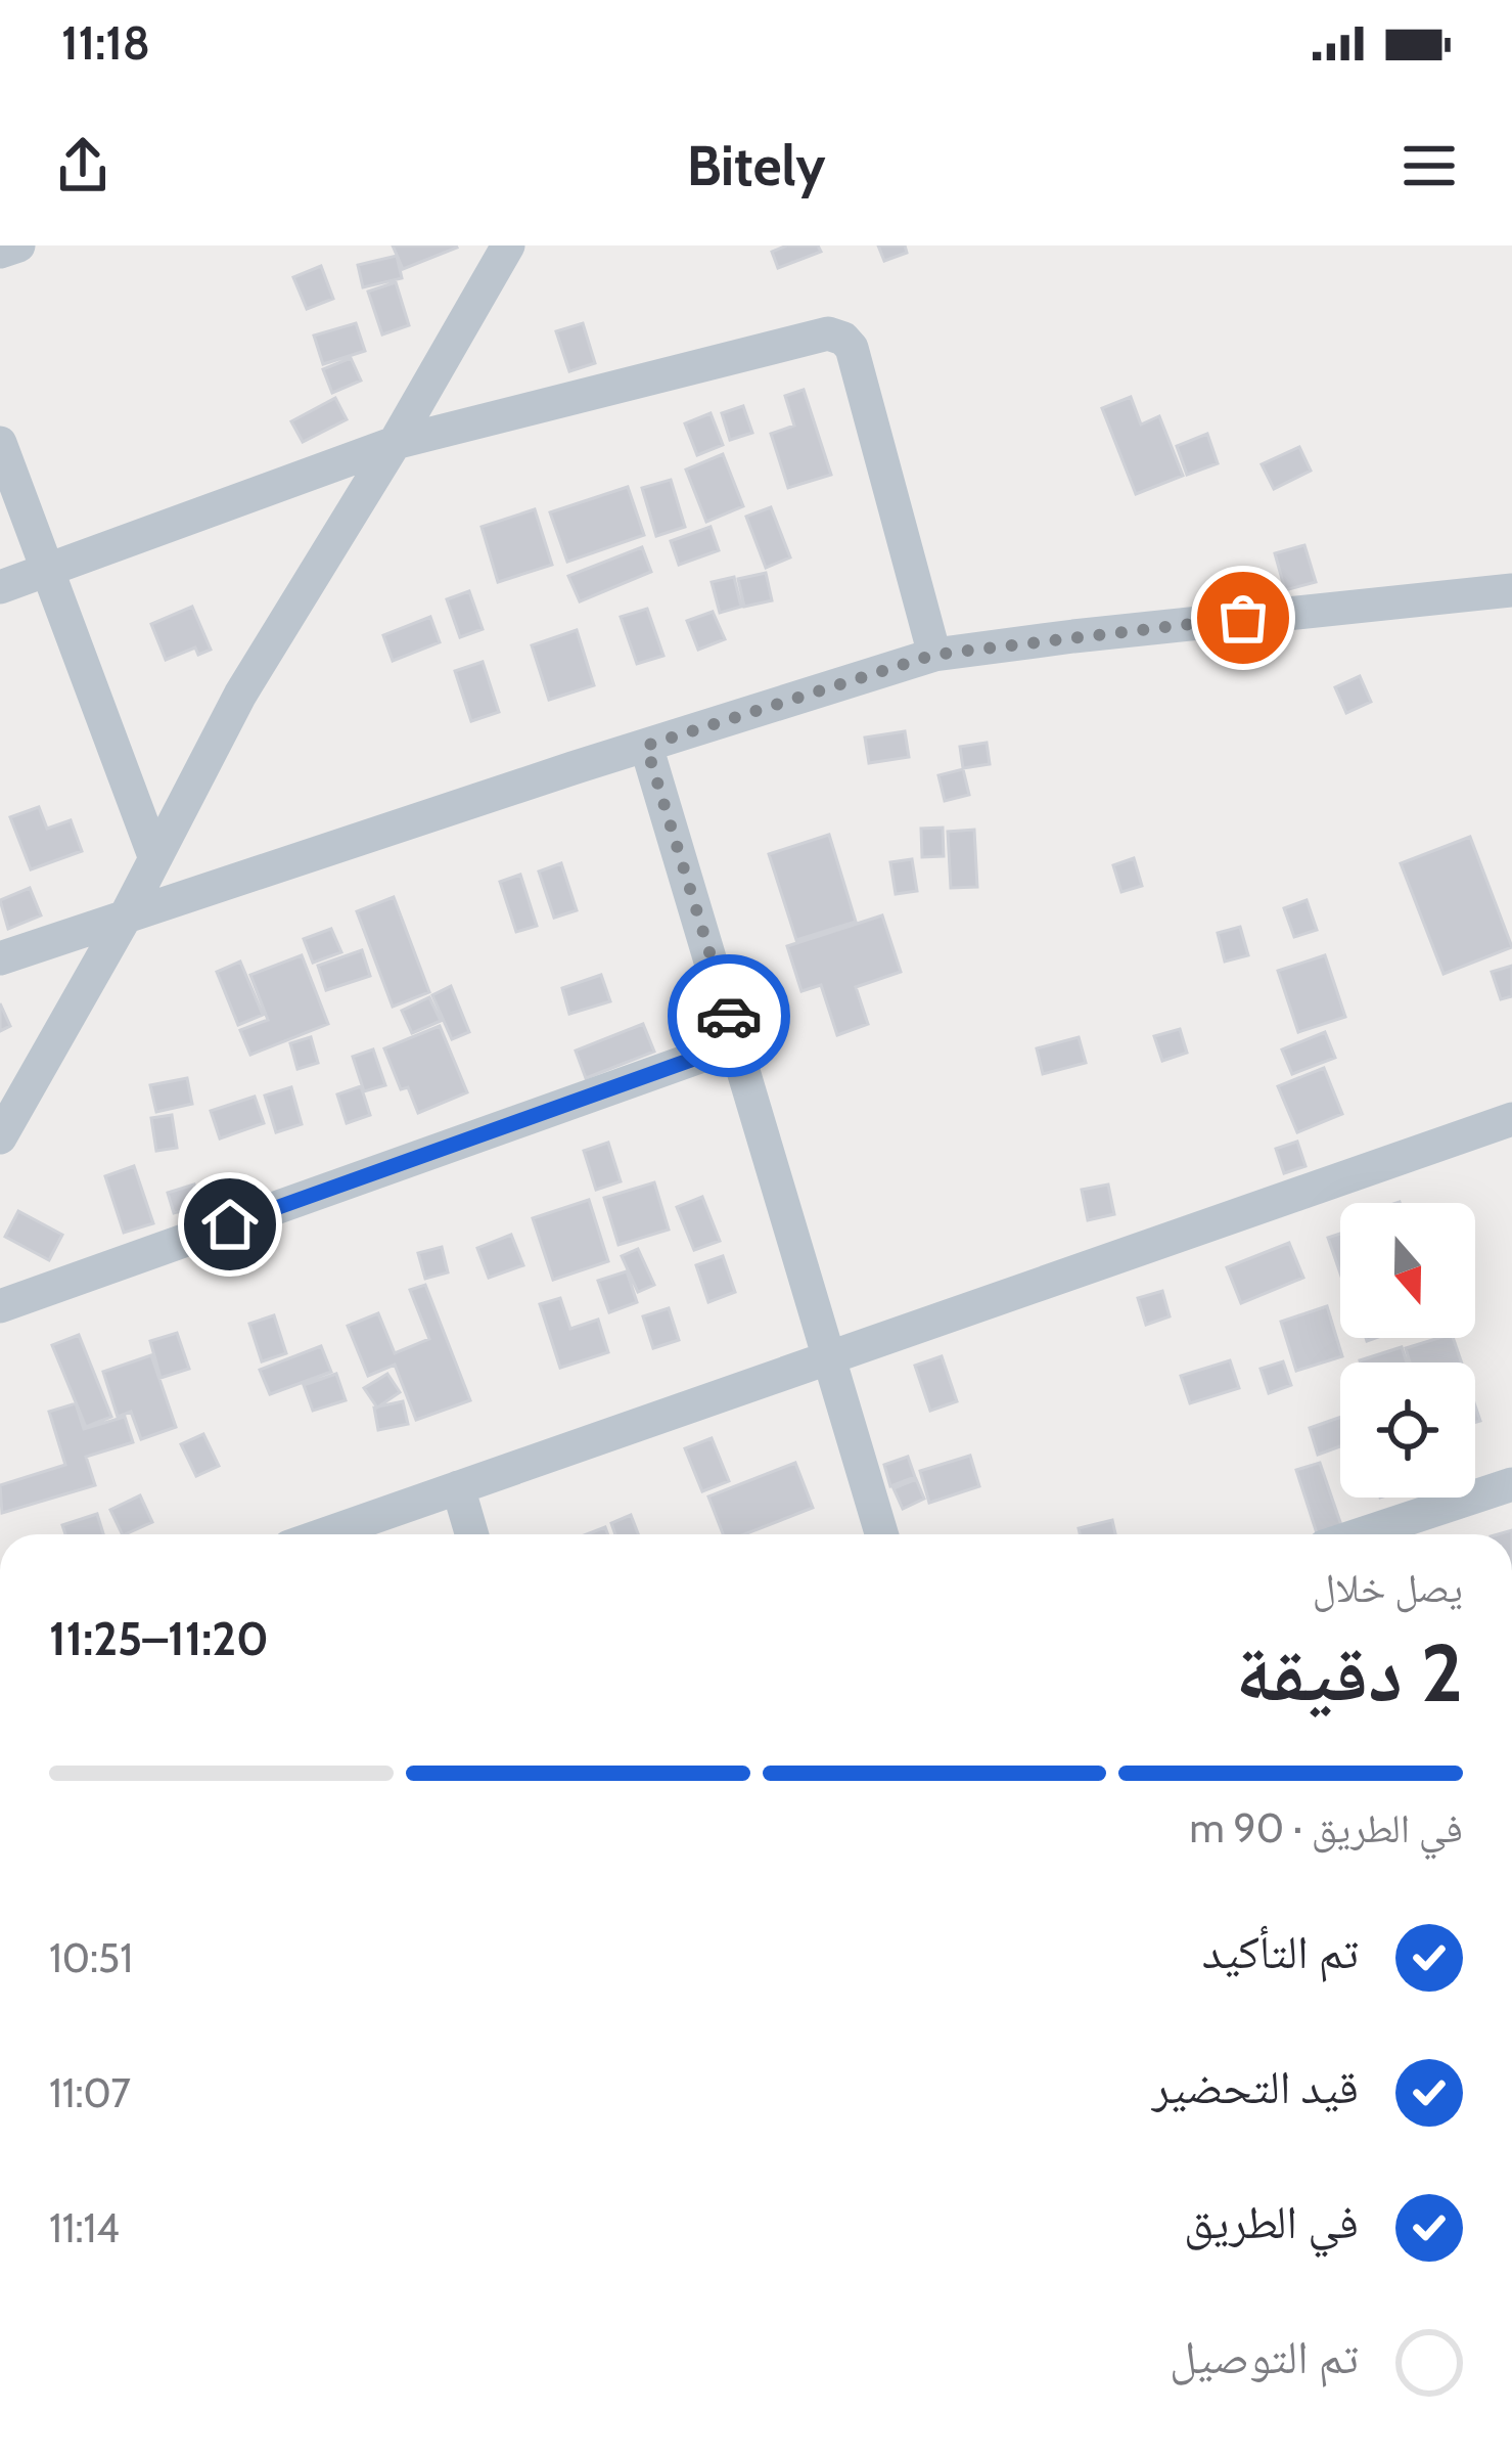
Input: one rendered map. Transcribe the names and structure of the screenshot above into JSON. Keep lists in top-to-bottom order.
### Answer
{
  "north": "bottom",
  "page": {
    "status": "11:18",
    "header": "Bitely",
    "heading": ["2 دقيقة", "يصل خلال", "11:20–11:25"],
    "bar": "في الطريق · 90 m",
    "list": [
      ["تم التأكيد", "10:51"],
      ["قيد التحضير", "11:07"],
      ["في الطريق", "11:14"],
      "تم التوصيل"
    ]
  }
}
